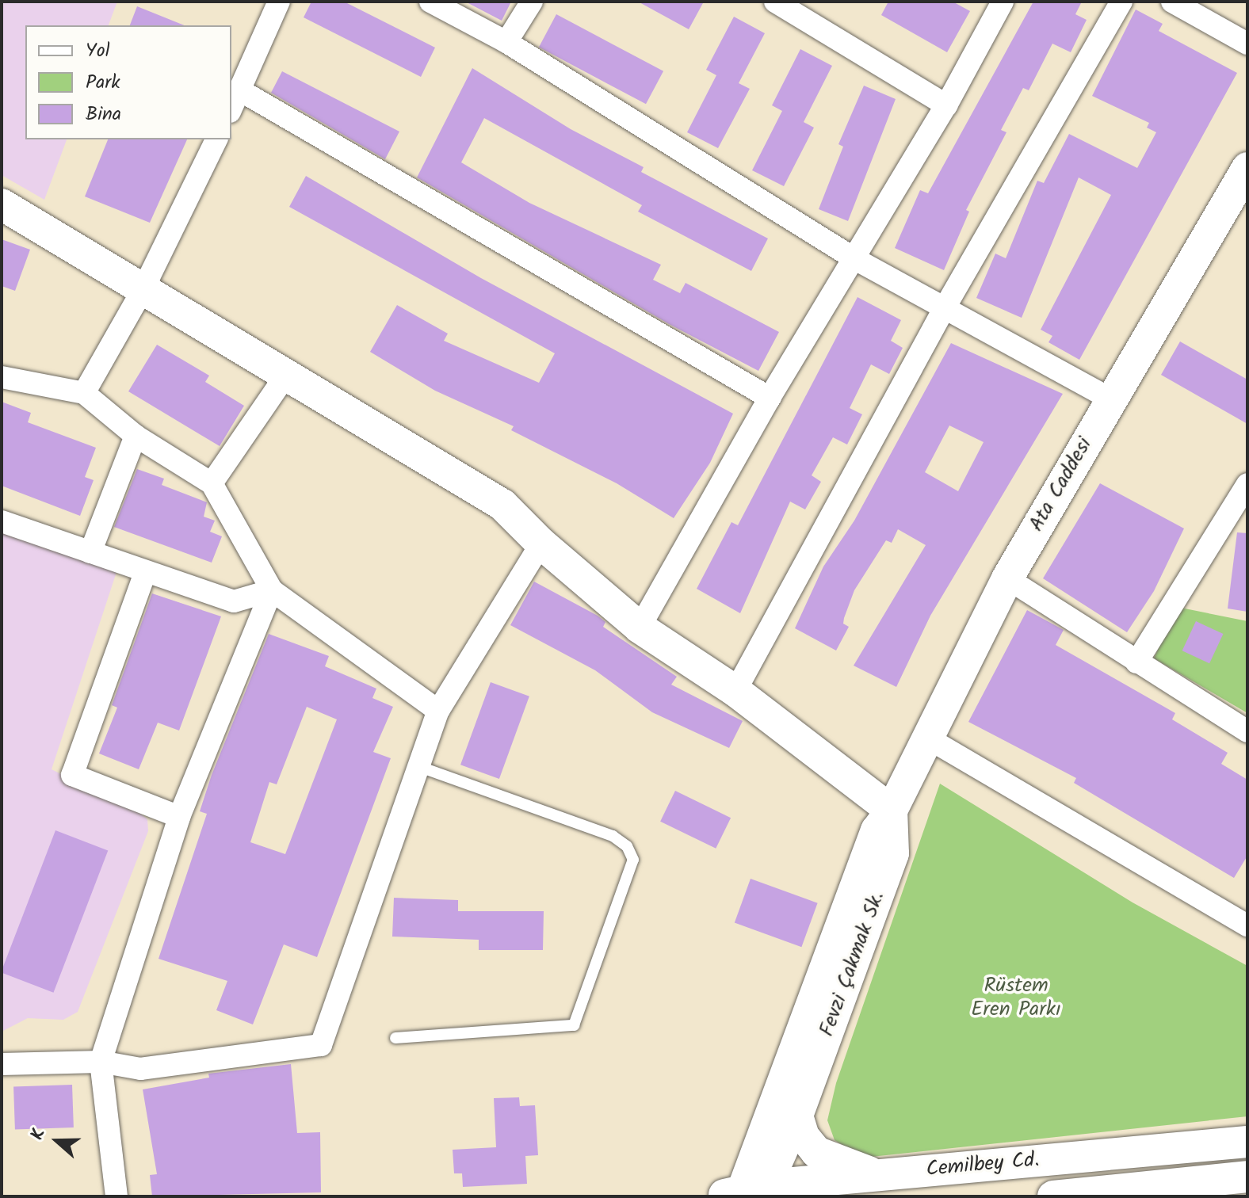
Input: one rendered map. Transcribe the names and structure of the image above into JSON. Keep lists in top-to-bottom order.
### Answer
{
  "streets": {
    "street": ["Ata Caddesi", "Fevzi Çakmak Sk.", "Cemilbey Cd."]
  },
  "crossings": [
    ["Ata Caddesi", "Fevzi Çakmak Sk."],
    ["Ata Caddesi", "Cemilbey Cd."],
    ["Fevzi Çakmak Sk.", "Cemilbey Cd."]
  ],
  "parks": ["Rüstem Eren Parkı"],
  "legend": ["Yol", "Park", "Bina"],
  "north": "left"
}
